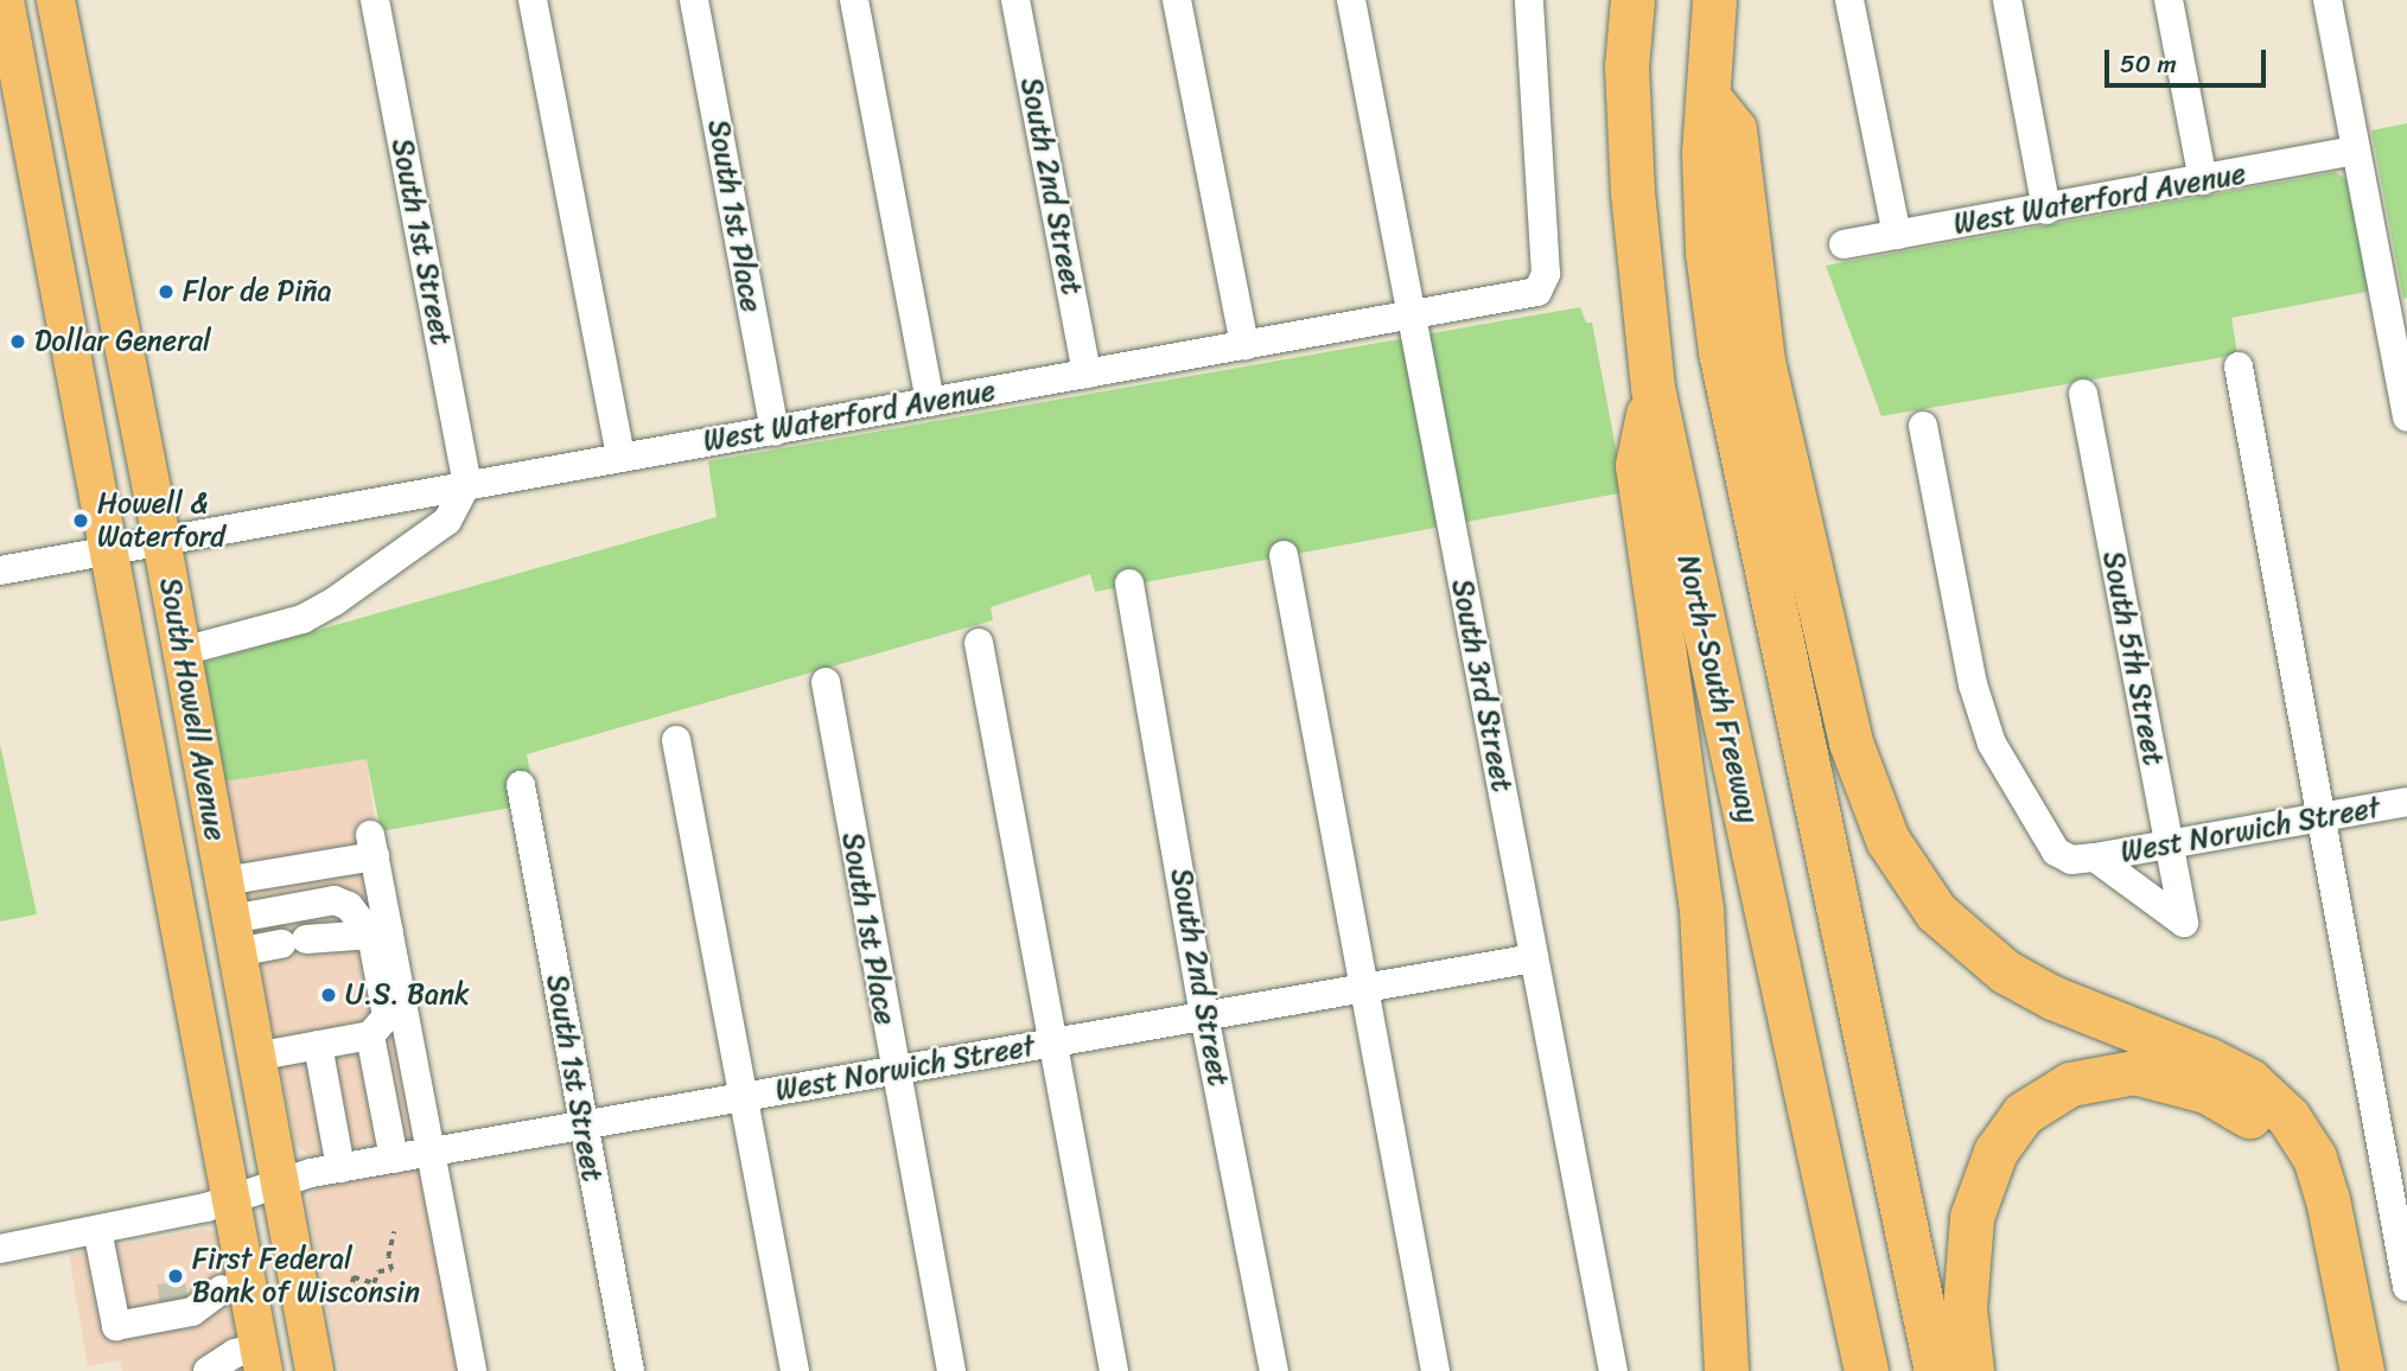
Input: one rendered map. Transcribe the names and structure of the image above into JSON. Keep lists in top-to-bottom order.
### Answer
{
  "streets": {
    "highway": ["North-South Freeway"],
    "main road": ["South Howell Avenue"],
    "street": [
      "South 2nd Street",
      "West Waterford Avenue",
      "South 1st Place",
      "South 1st Street",
      "South 5th Street",
      "South 3rd Street",
      "West Norwich Street"
    ]
  },
  "crossings": [
    ["South 2nd Street", "West Waterford Avenue"],
    ["South 2nd Street", "West Norwich Street"],
    ["West Waterford Avenue", "South 1st Place"],
    ["West Waterford Avenue", "South 1st Street"],
    ["West Waterford Avenue", "South 3rd Street"],
    ["West Waterford Avenue", "South Howell Avenue"],
    ["South 1st Place", "West Norwich Street"],
    ["South 1st Street", "West Norwich Street"],
    ["South 5th Street", "West Norwich Street"],
    ["South 3rd Street", "West Norwich Street"],
    ["South Howell Avenue", "West Norwich Street"]
  ],
  "places": [
    "Flor de Piña",
    "Dollar General",
    "Howell & Waterford",
    "U.S. Bank",
    "First Federal Bank of Wisconsin"
  ],
  "scale_bar": "50 m"
}
